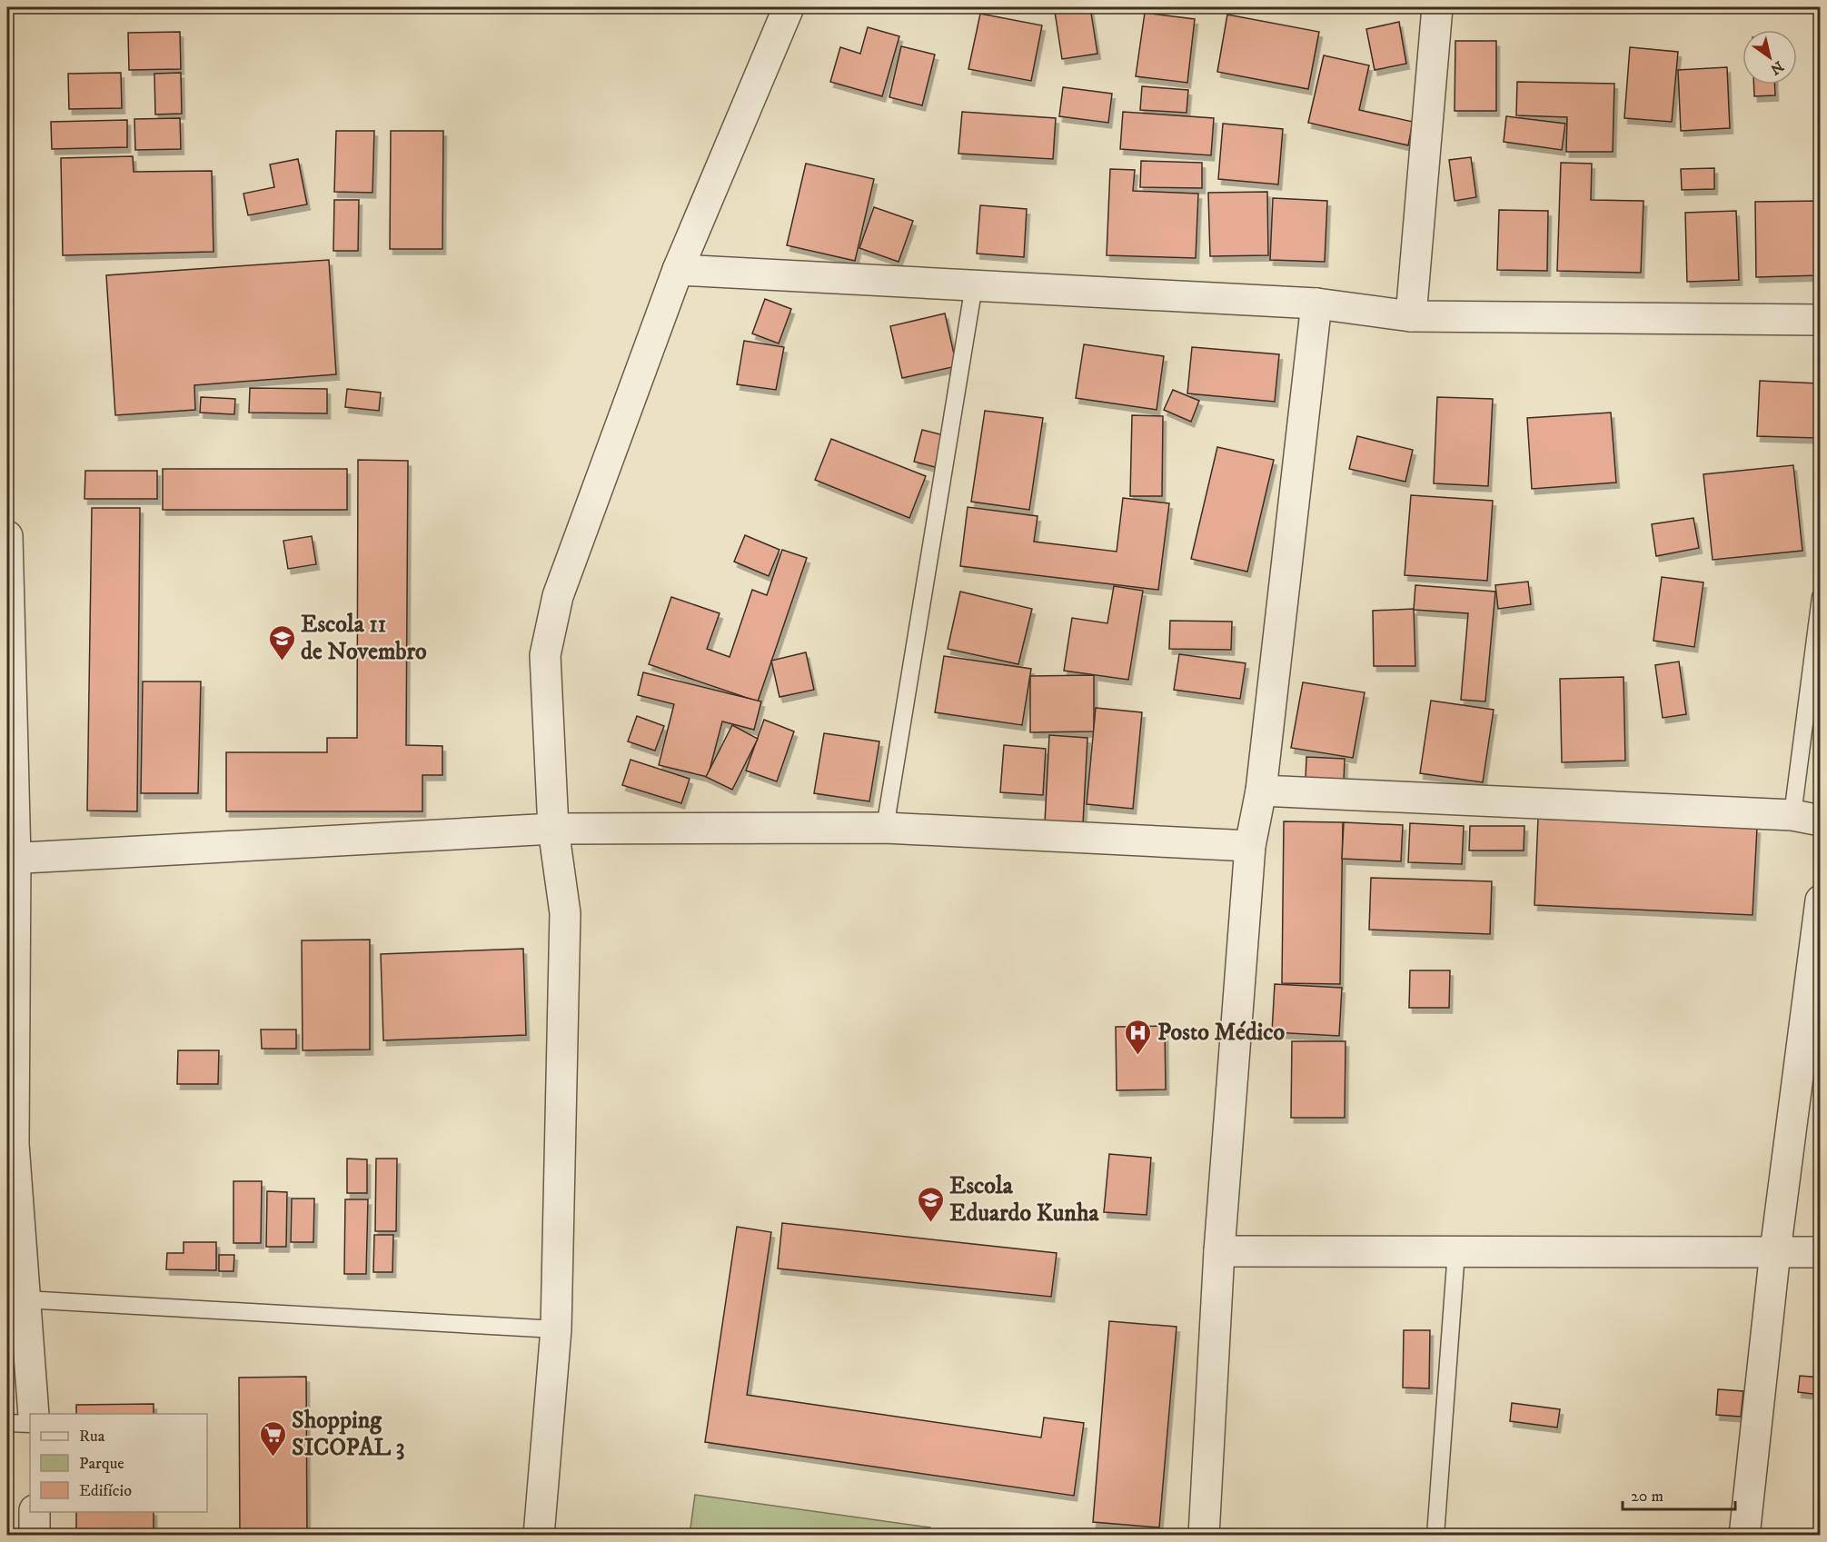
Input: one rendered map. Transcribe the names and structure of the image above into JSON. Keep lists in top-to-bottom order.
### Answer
{
  "places": {
    "school or university": ["Escola 11 de Novembro", "Escola Eduardo Kunha"],
    "hospital": ["Posto Médico"],
    "supermarket": ["Shopping SICOPAL 3"]
  },
  "legend": ["Rua", "Parque", "Edifício"],
  "scale_bar": "20 m",
  "north": "bottom right"
}
